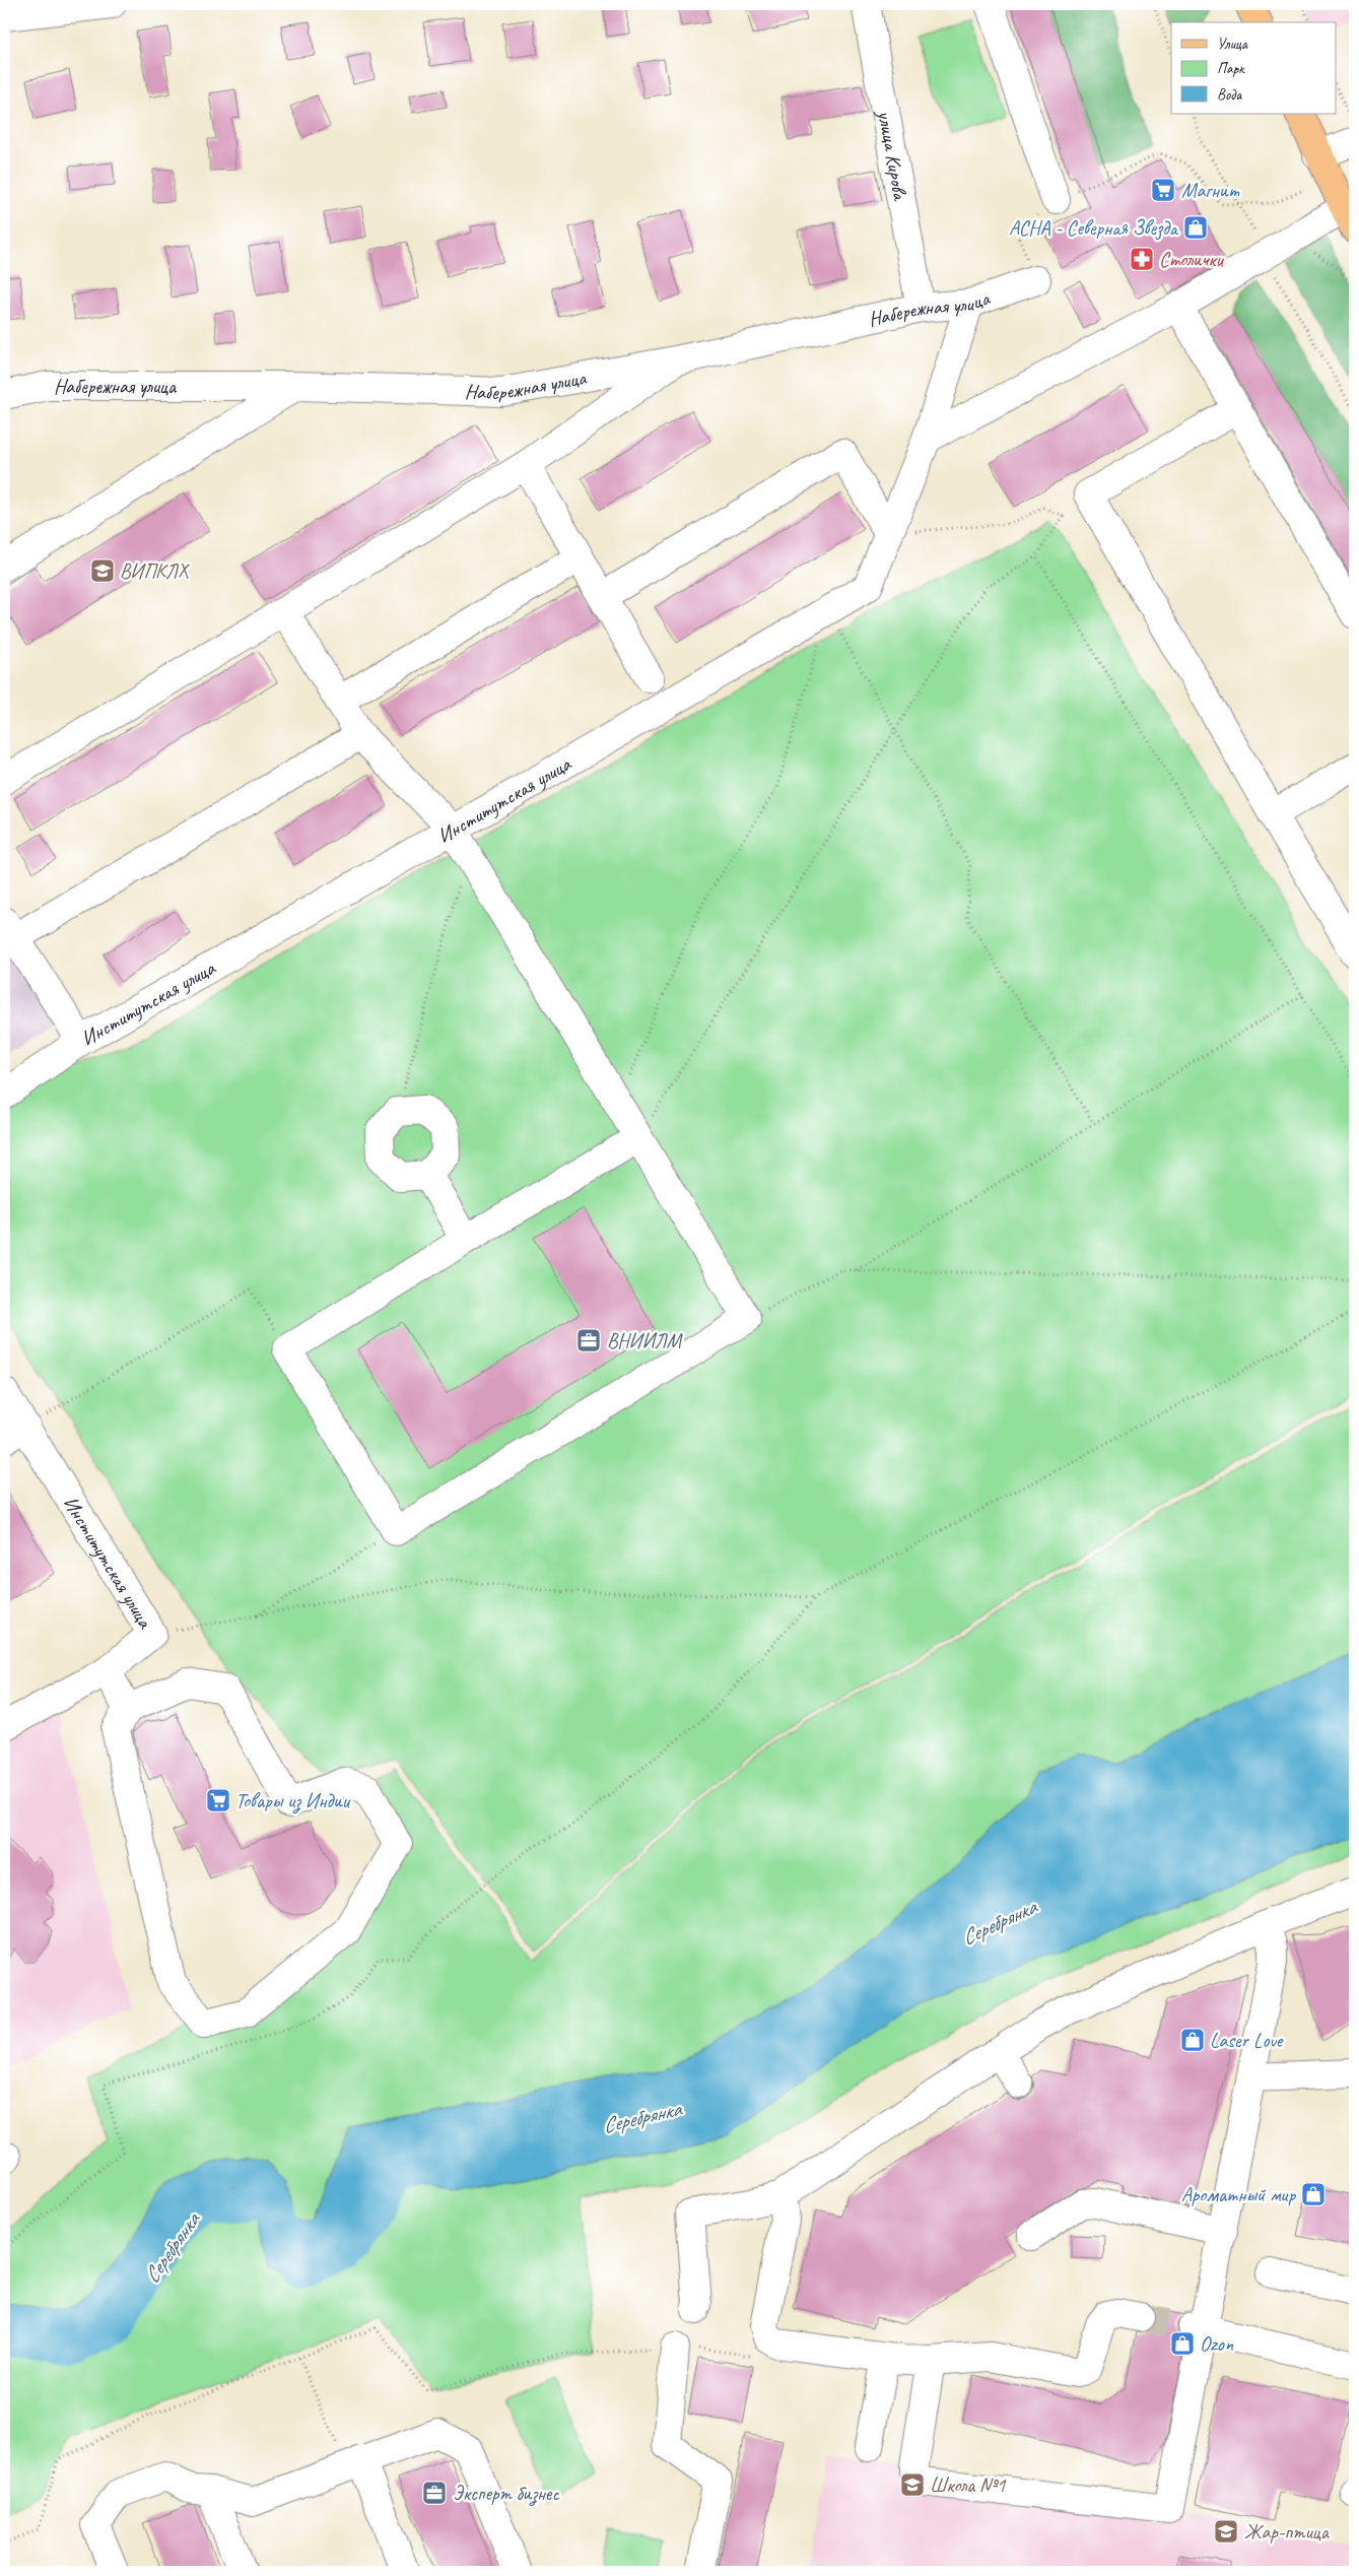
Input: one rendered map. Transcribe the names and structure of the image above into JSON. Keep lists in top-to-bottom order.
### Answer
{
  "streets": {
    "street": ["улица Кирова", "Набережная улица", "Институтская улица"]
  },
  "crossings": [
    ["улица Кирова", "Набережная улица"],
    ["Набережная улица", "Институтская улица"]
  ],
  "water": ["Серебрянка"],
  "places": {
    "supermarket": ["Магнит", "Товары из Индии"],
    "shop": [
      "АСНА - Северная Звезда",
      "Laser Love",
      "Ароматный мир",
      "Ozon"
    ],
    "pharmacy": ["Столички"],
    "school or university": ["ВИПКЛХ", "Школа №1", "Жар-птица"],
    "office": ["ВНИИЛМ", "Эксперт бизнес"]
  },
  "legend": ["Улица", "Парк", "Вода"]
}
